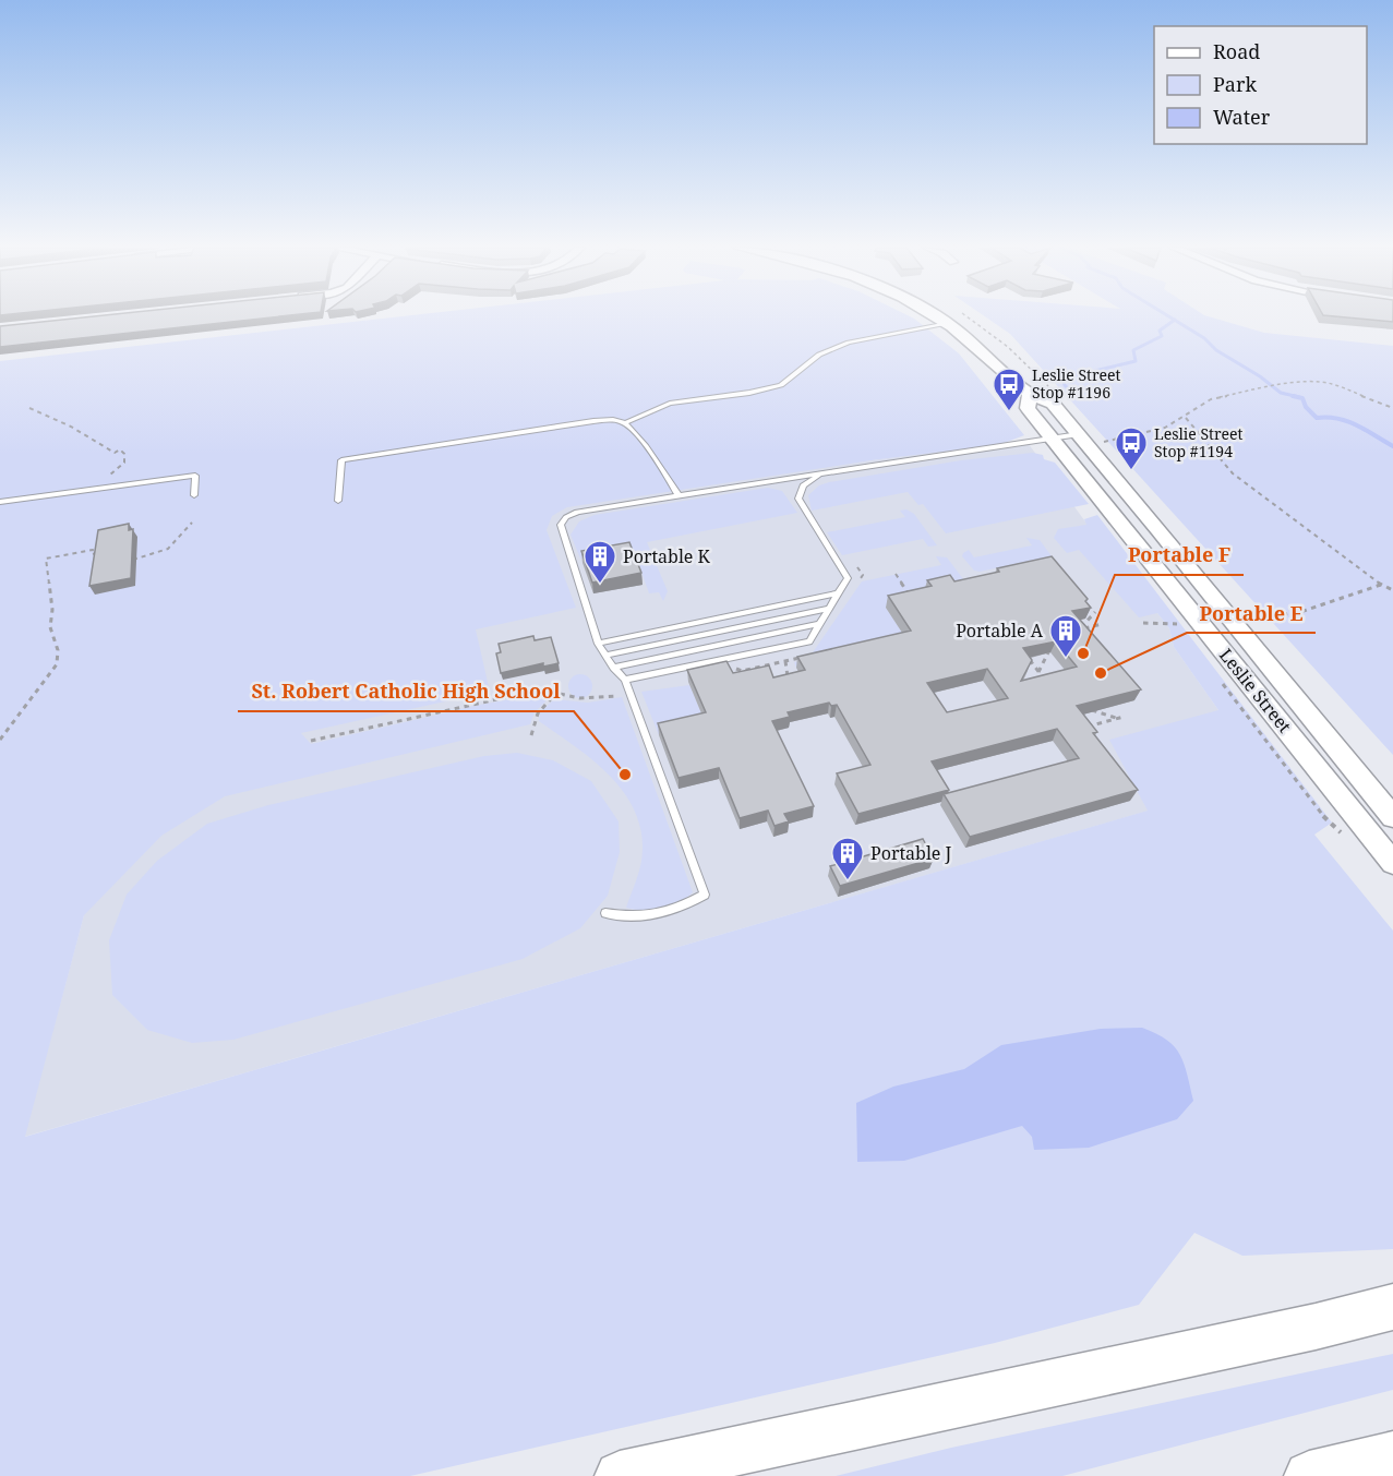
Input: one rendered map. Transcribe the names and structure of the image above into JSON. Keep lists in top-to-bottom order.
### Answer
{
  "streets": {
    "main road": ["Leslie Street"]
  },
  "places": {
    "bus stop": ["Leslie Street Stop #1196", "Leslie Street Stop #1194"],
    "building": ["Portable K", "Portable A", "Portable J"],
    "other": ["Portable F", "Portable E", "St. Robert Catholic High School"]
  },
  "legend": ["Road", "Park", "Water"]
}
